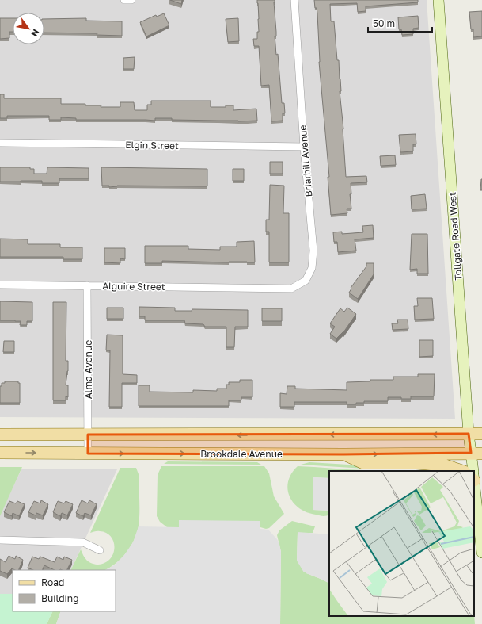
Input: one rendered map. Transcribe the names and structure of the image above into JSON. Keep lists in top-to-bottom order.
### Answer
{
  "streets": {
    "main road": ["Brookdale Avenue"],
    "street": [
      "Elgin Street",
      "Briarhill Avenue",
      "Tollgate Road West",
      "Alguire Street",
      "Alma Avenue"
    ]
  },
  "crossings": [
    ["Elgin Street", "Briarhill Avenue"],
    ["Briarhill Avenue", "Alguire Street"],
    ["Tollgate Road West", "Brookdale Avenue"],
    ["Alguire Street", "Alma Avenue"],
    ["Alma Avenue", "Brookdale Avenue"]
  ],
  "legend": ["Road", "Building"],
  "scale_bar": "50 m",
  "north": "bottom right"
}
